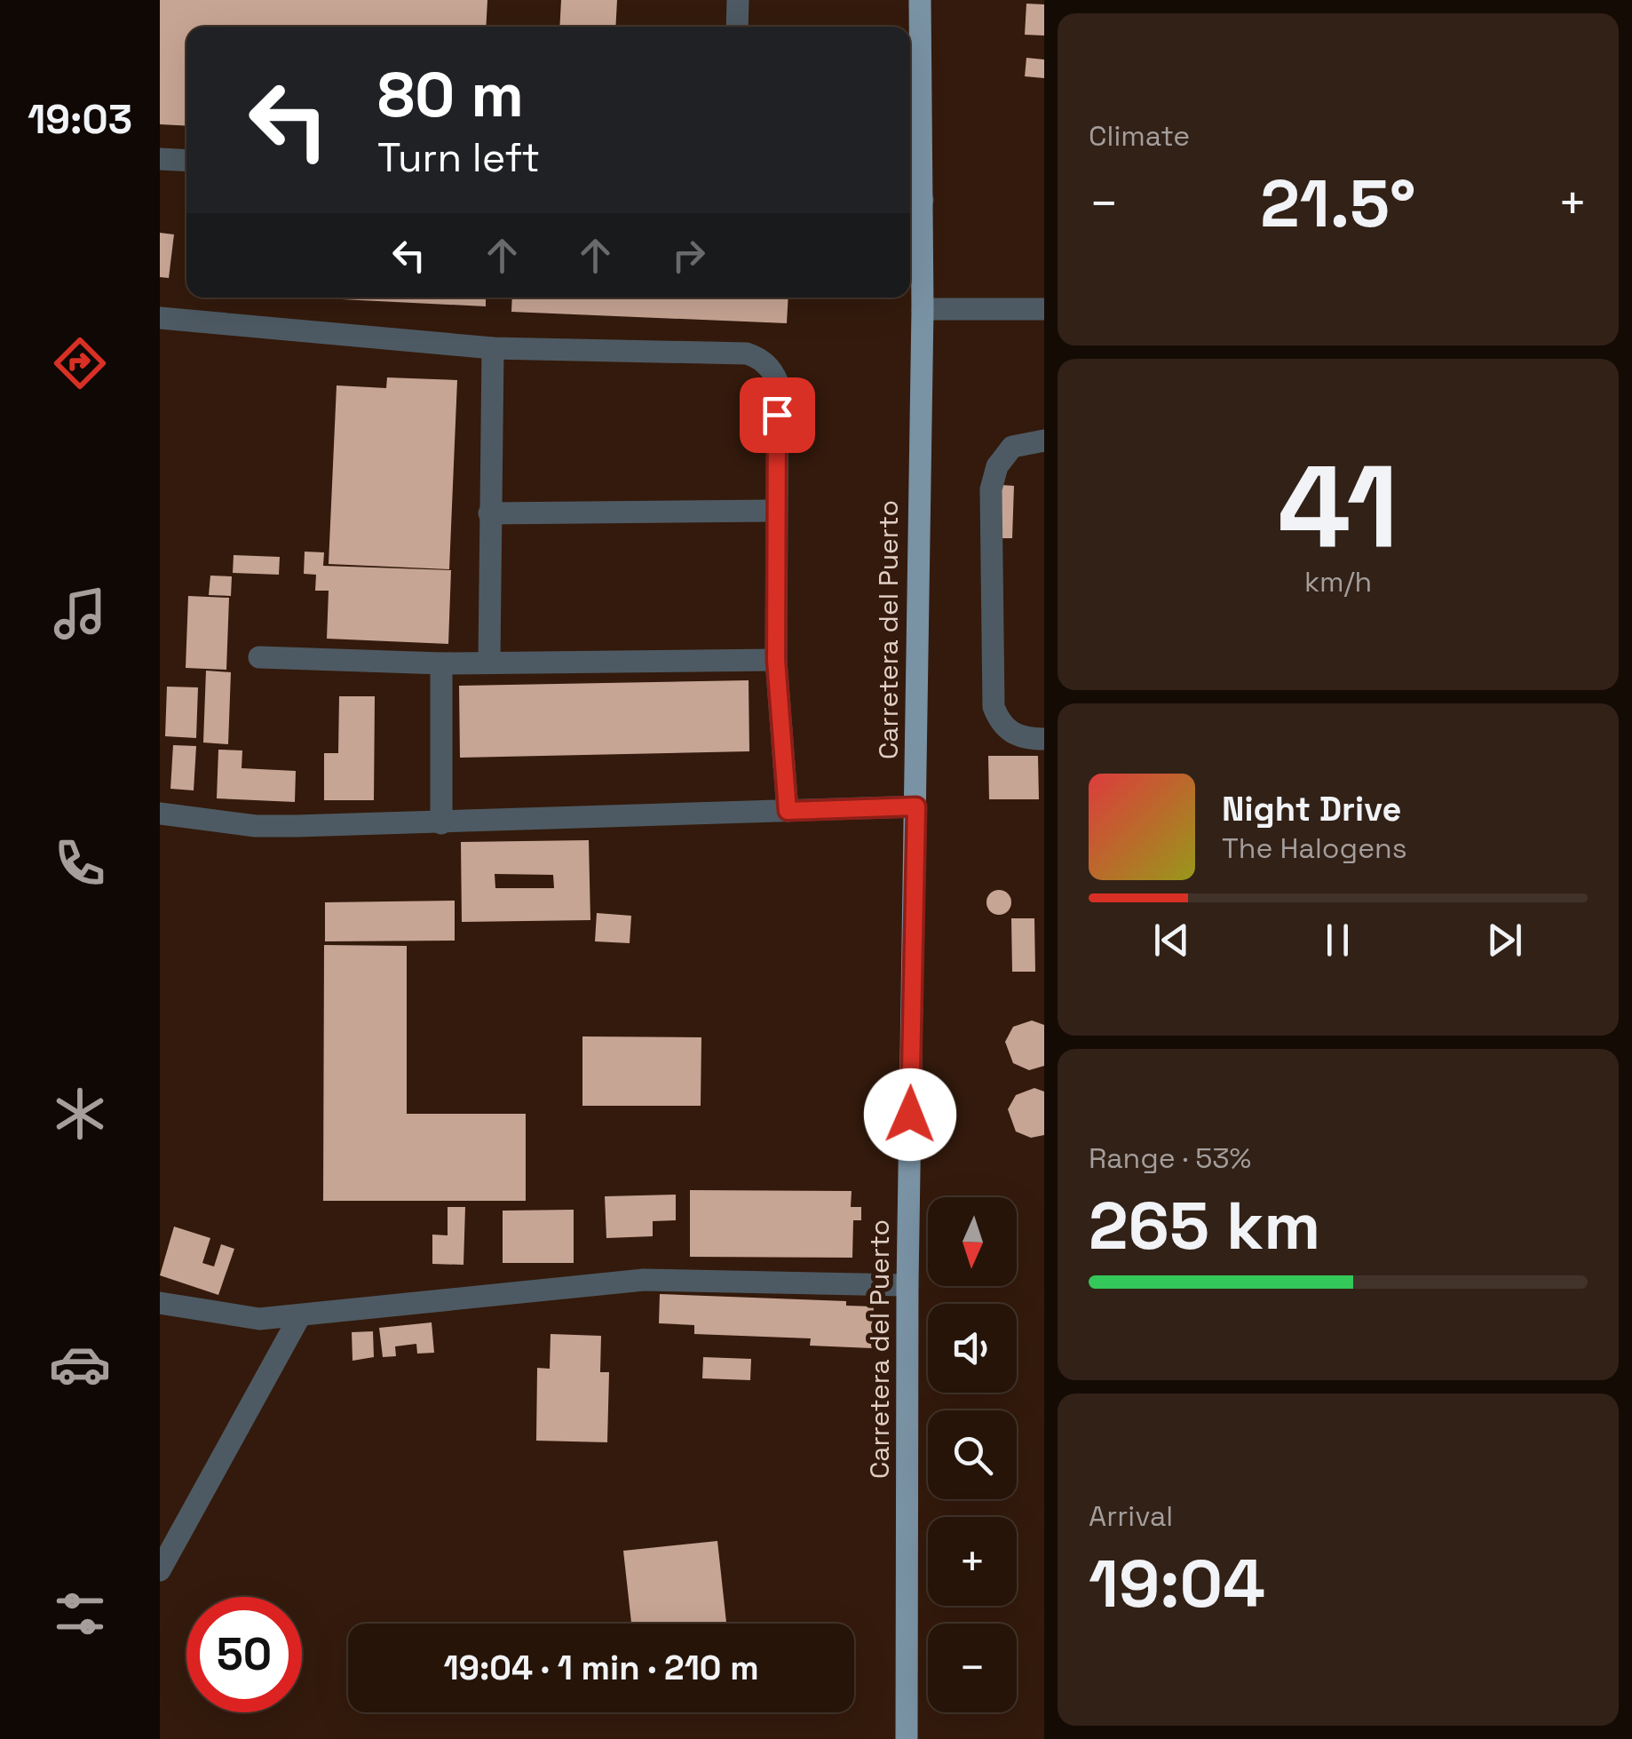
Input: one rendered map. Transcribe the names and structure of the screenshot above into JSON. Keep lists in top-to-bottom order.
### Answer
{
  "streets": {
    "main road": ["Carretera del Puerto"]
  },
  "north": "bottom",
  "page": {
    "tabs": "19:03",
    "tile": [
      "Climate",
      ["41", "km/h"],
      ["Range · 53%", "265 km"],
      ["Arrival", "19:04"]
    ],
    "turn": ["80 m", "Turn left"],
    "heat": ["−", "21.5°", "+"],
    "song": ["Night Drive", "The Halogens"],
    "map_buttons": ["+", "−"],
    "limit": "50",
    "trip": "19:04 · 1 min · 210 m"
  }
}
